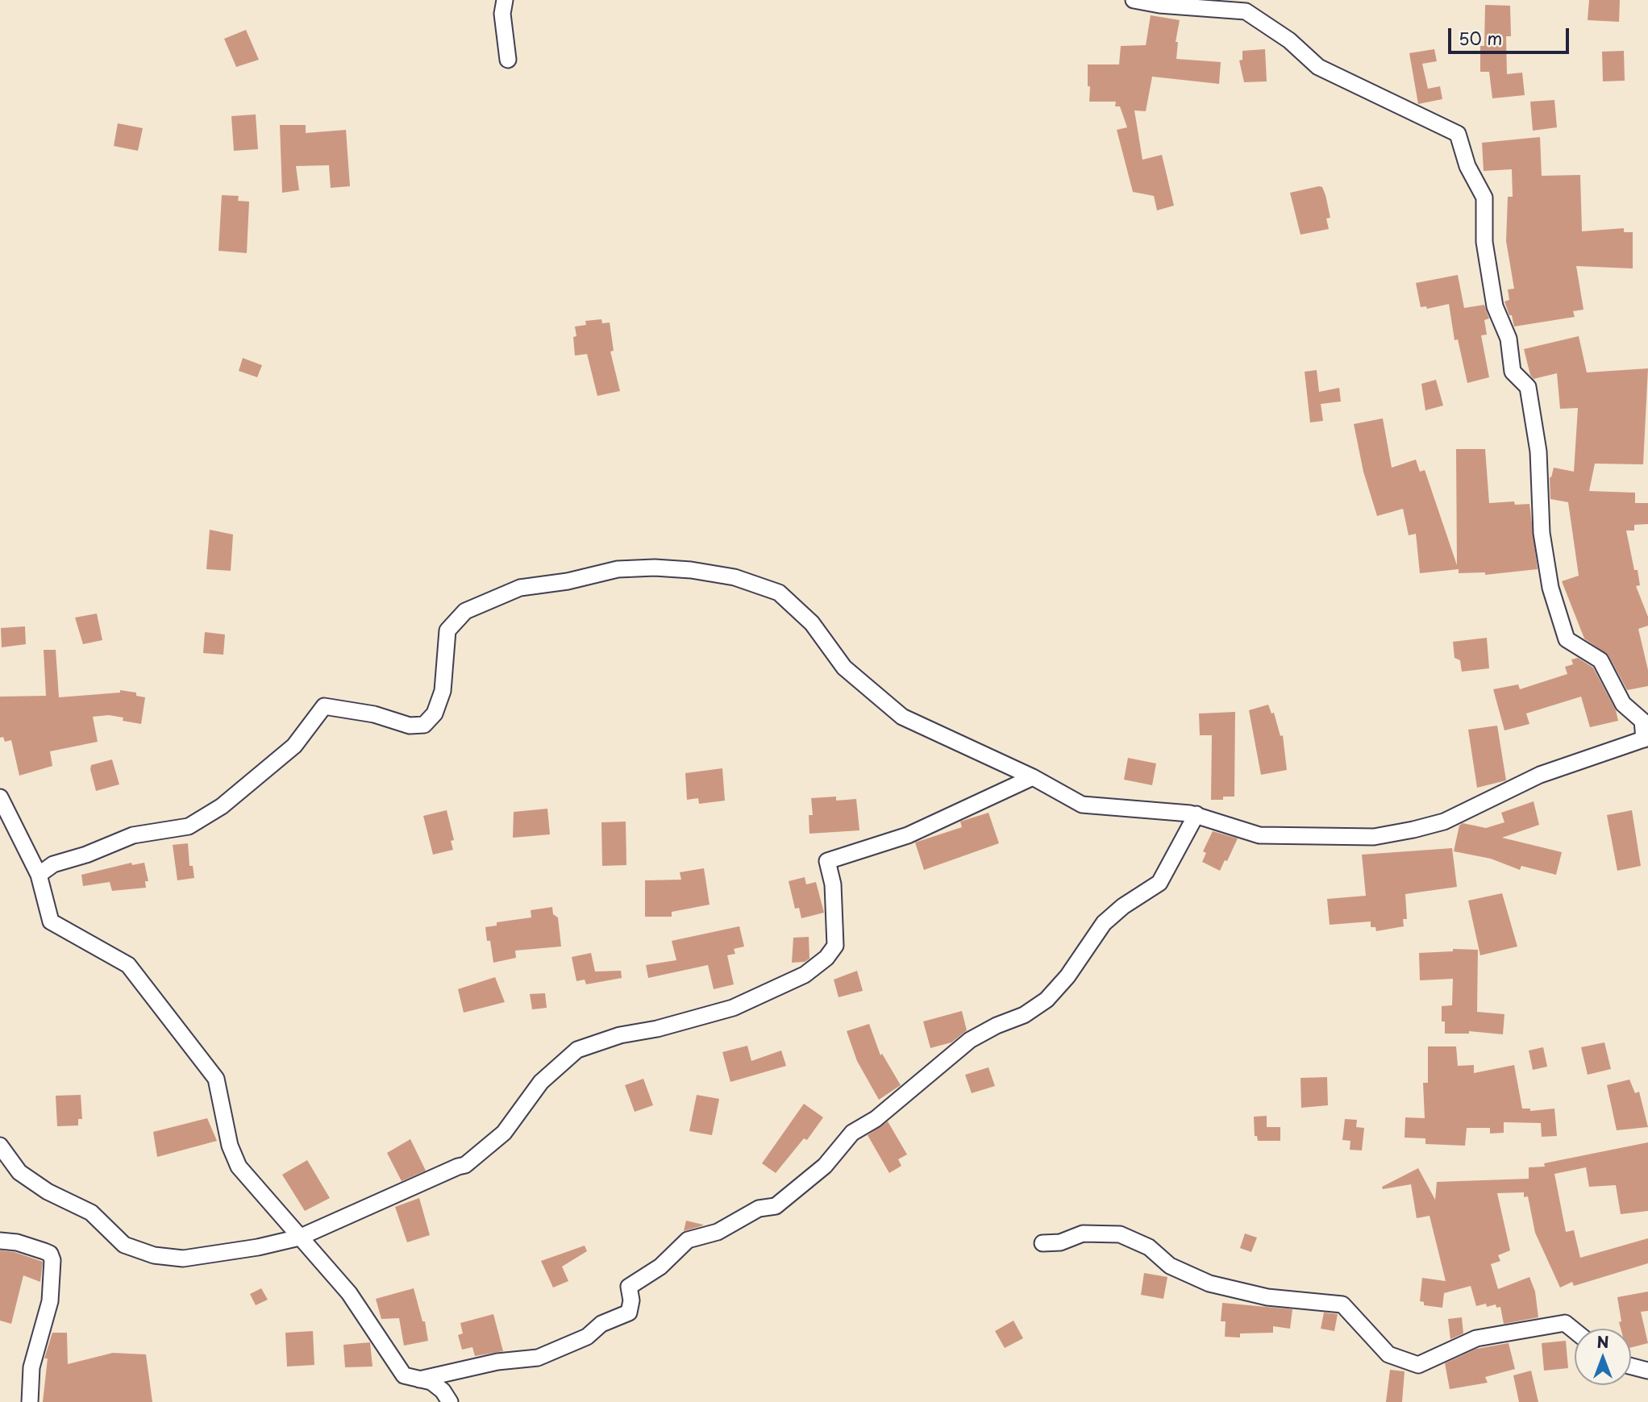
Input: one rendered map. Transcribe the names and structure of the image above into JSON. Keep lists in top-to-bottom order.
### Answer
{
  "scale_bar": "50 m",
  "north": "top"
}
